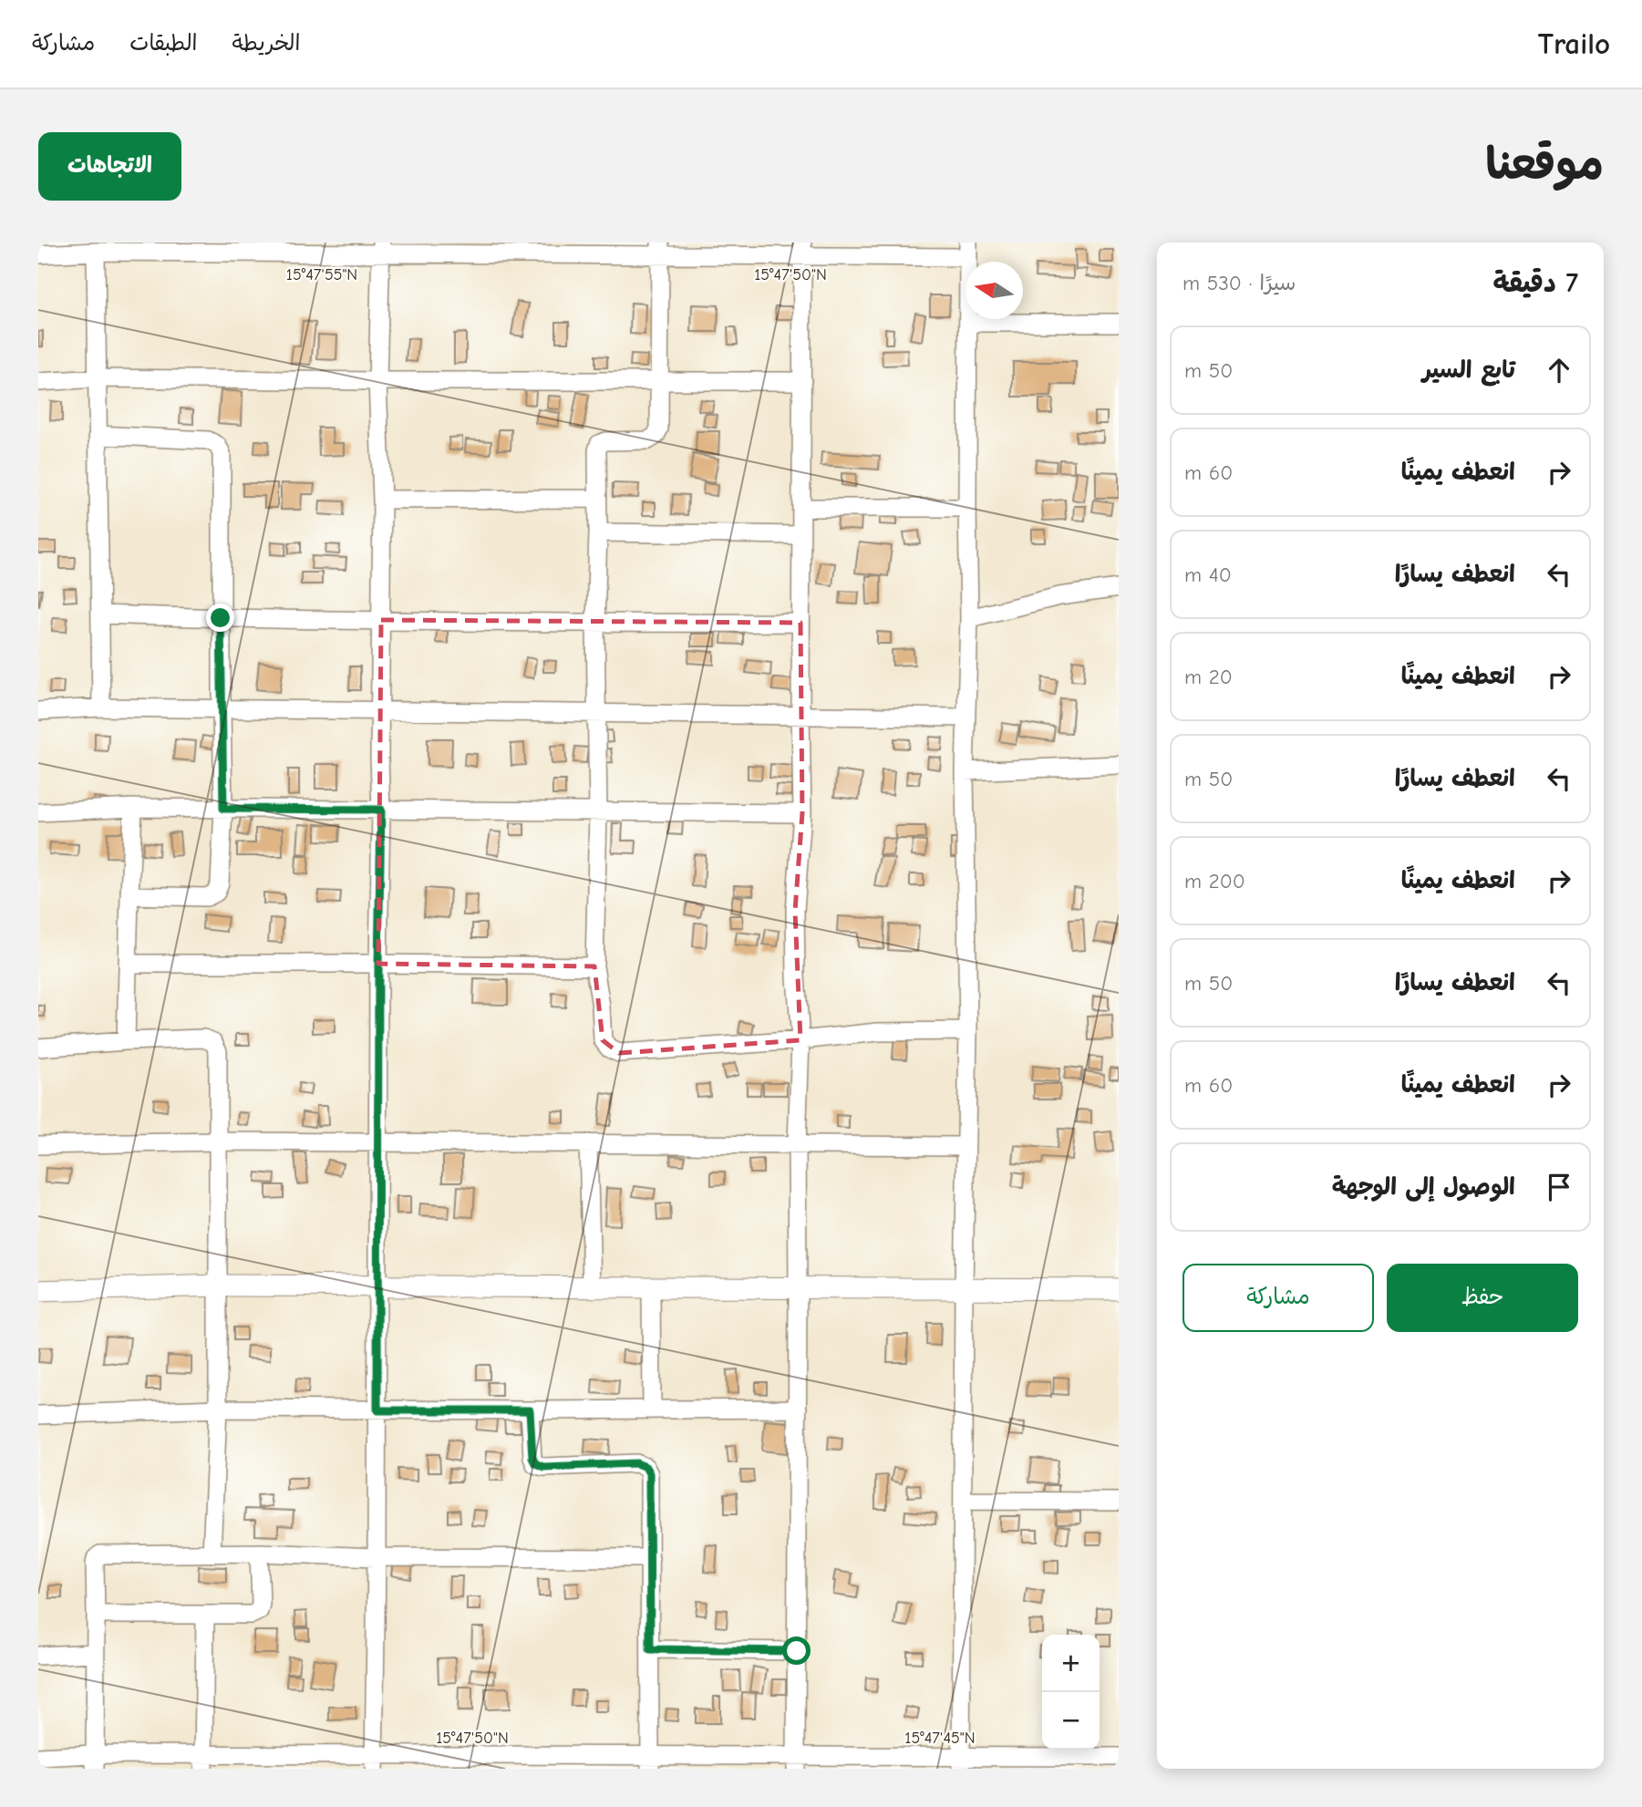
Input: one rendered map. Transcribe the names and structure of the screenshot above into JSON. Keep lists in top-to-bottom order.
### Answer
{
  "north": "left",
  "page": {
    "header": "Trailo",
    "nav": ["الخريطة", "الطبقات", "مشاركة"],
    "title": "موقعنا",
    "buttons": [
      "الاتجاهات",
      ["حفظ", "مشاركة"]
    ],
    "heading": ["7 دقيقة", "سيرًا · 530 m"],
    "list": [
      ["تابع السير", "50 m"],
      ["انعطف يمينًا", "60 m"],
      ["انعطف يسارًا", "40 m"],
      ["انعطف يمينًا", "20 m"],
      ["انعطف يسارًا", "50 m"],
      ["انعطف يمينًا", "200 m"],
      ["انعطف يسارًا", "50 m"],
      ["انعطف يمينًا", "60 m"],
      "الوصول إلى الوجهة"
    ],
    "map_buttons": ["+", "−"]
  },
  "coordinates": ["15°47'55\"N", "15°47'50\"N", "15°47'45\"N"]
}
